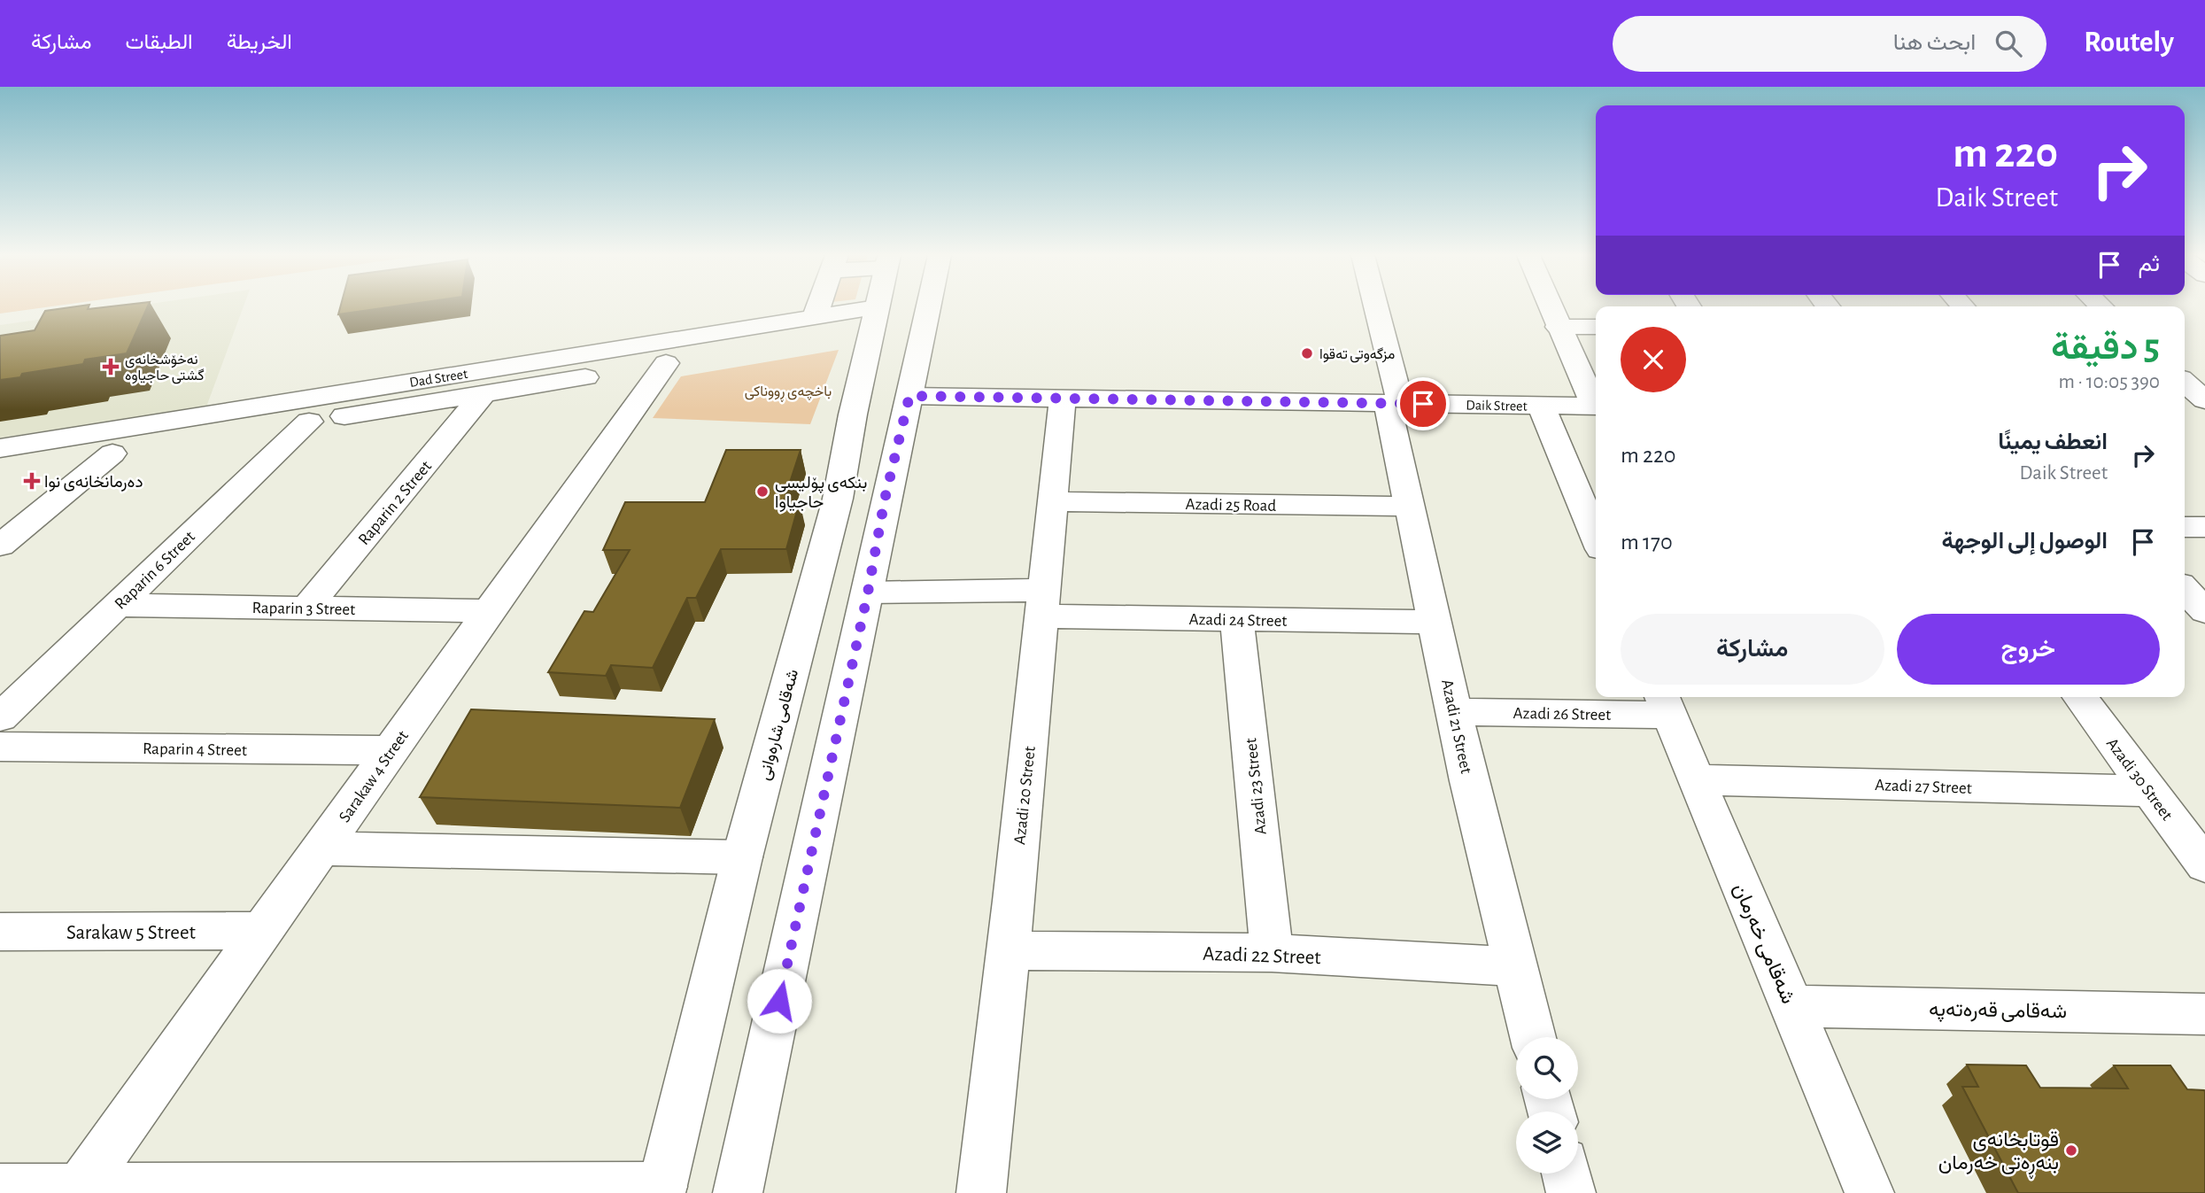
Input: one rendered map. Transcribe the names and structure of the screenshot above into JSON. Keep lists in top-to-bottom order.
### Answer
{
  "streets": {
    "street": [
      "Dad Street",
      "Daik Street",
      "Raparin 2 Street",
      "Azadi 25 Road",
      "Raparin 6 Street",
      "Raparin 3 Street",
      "Azadi 24 Street",
      "Azadi 26 Street",
      "شەقامی شارەوانی",
      "Azadi 21 Street",
      "Raparin 4 Street",
      "Sarakaw 4 Street",
      "Azadi 30 Street",
      "Azadi 27 Street",
      "Azadi 23 Street",
      "Azadi 20 Street",
      "Sarakaw 5 Street",
      "شەقامی خەرمان",
      "Azadi 22 Street",
      "شەقامی قەرەتەپە"
    ]
  },
  "crossings": [
    ["Dad Street", "Raparin 2 Street"],
    ["Dad Street", "Raparin 6 Street"],
    ["Dad Street", "شەقامی شارەوانی"],
    ["Dad Street", "Sarakaw 4 Street"],
    ["Daik Street", "Azadi 21 Street"],
    ["Daik Street", "Azadi 20 Street"],
    ["Raparin 2 Street", "Raparin 3 Street"],
    ["Azadi 25 Road", "Azadi 21 Street"],
    ["Azadi 25 Road", "Azadi 20 Street"],
    ["Raparin 6 Street", "Raparin 3 Street"],
    ["Raparin 3 Street", "Sarakaw 4 Street"],
    ["Azadi 24 Street", "Azadi 21 Street"],
    ["Azadi 24 Street", "Azadi 23 Street"],
    ["Azadi 24 Street", "Azadi 20 Street"],
    ["Azadi 26 Street", "Azadi 21 Street"],
    ["Azadi 26 Street", "شەقامی خەرمان"],
    ["Azadi 21 Street", "Azadi 22 Street"],
    ["Raparin 4 Street", "Sarakaw 4 Street"],
    ["Sarakaw 4 Street", "Sarakaw 5 Street"],
    ["Azadi 30 Street", "Azadi 27 Street"],
    ["Azadi 27 Street", "شەقامی خەرمان"],
    ["Azadi 23 Street", "Azadi 22 Street"],
    ["Azadi 20 Street", "Azadi 22 Street"],
    ["شەقامی خەرمان", "شەقامی قەرەتەپە"]
  ],
  "parks": ["باخچەی ڕووناکی"],
  "places": {
    "other": ["مزگەوتی تەقوا", "بنکەی پۆلیسی حاجیاوا", "قوتابخانەی بنەڕەتی خەرمان"],
    "health": ["نەخۆشخانەی گشتی حاجیاوە", "دەرمانخانەی نوا"]
  },
  "page": {
    "header": "Routely",
    "search": "ابحث هنا",
    "nav": ["الخريطة", "الطبقات", "مشاركة"],
    "turn": ["220 m", "Daik Street"],
    "then": "ثم",
    "heading": ["5 دقيقة", "390 m · 10:05"],
    "list": [
      {
        "name": "انعطف يمينًا",
        "note": "Daik Street",
        "value": "220 m"
      },
      {
        "name": "الوصول إلى الوجهة",
        "value": "170 m"
      }
    ],
    "buttons": ["خروج", "مشاركة"]
  }
}
